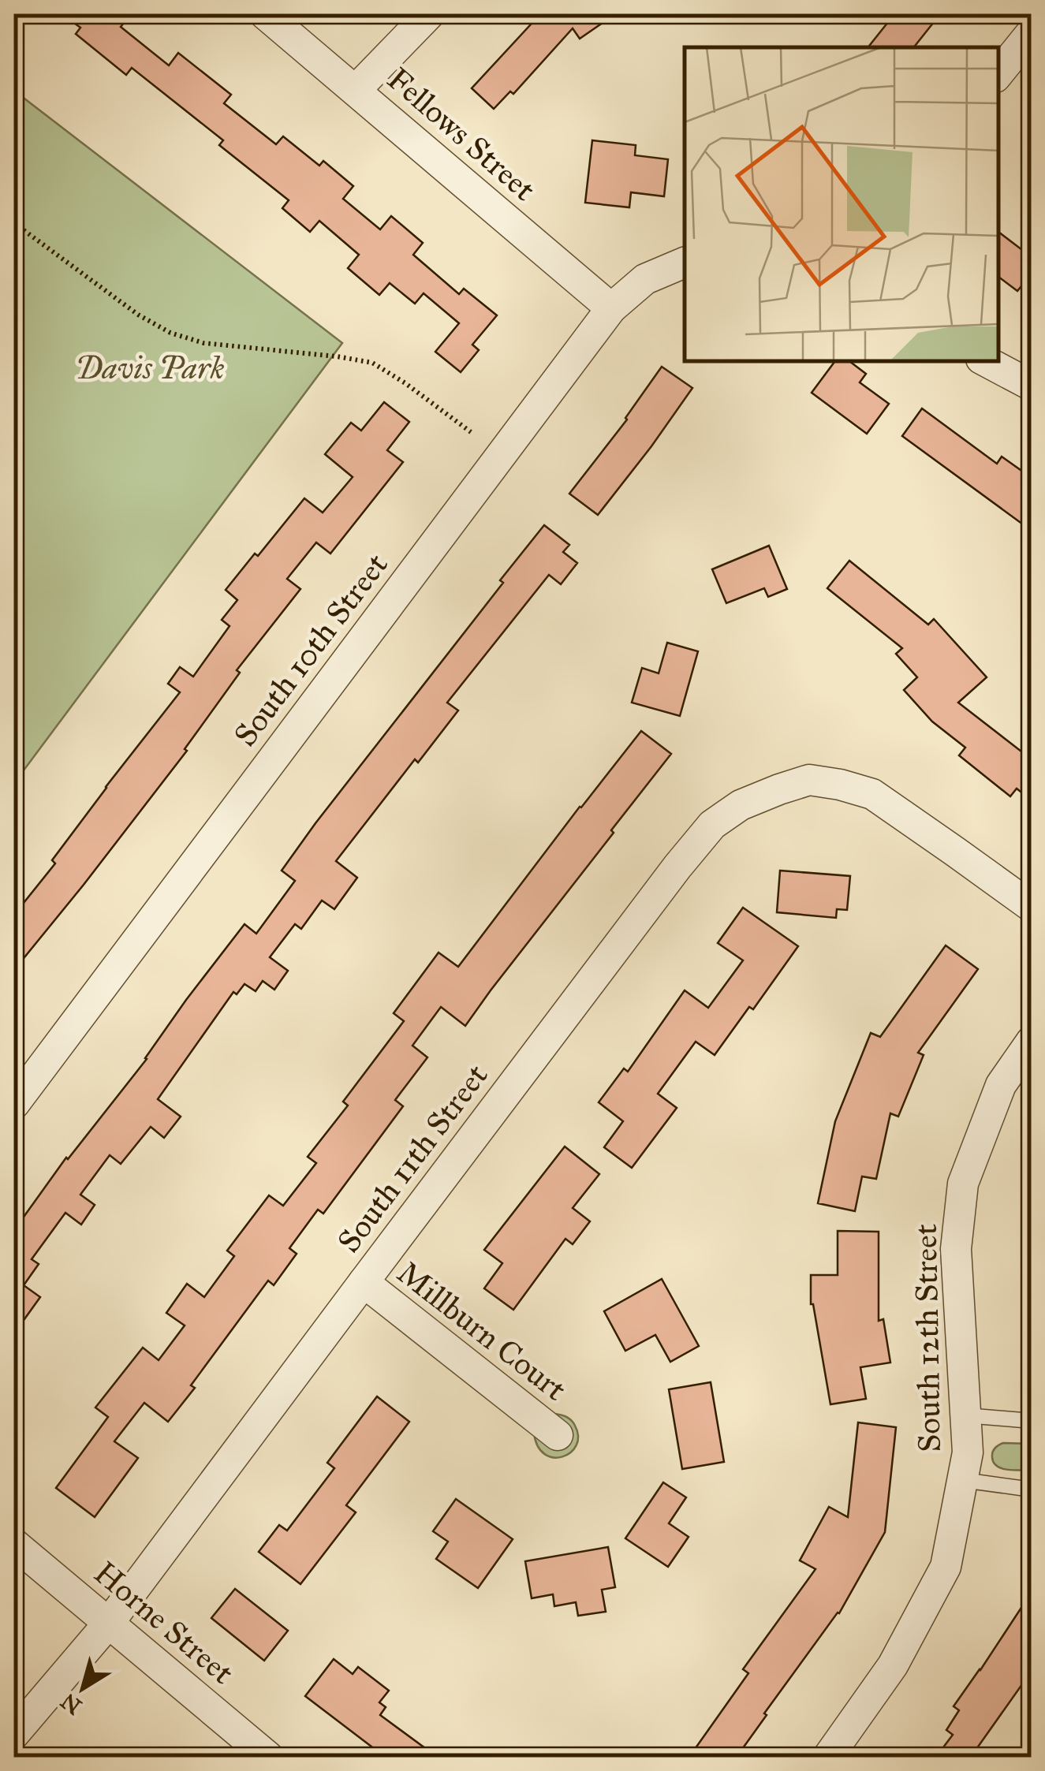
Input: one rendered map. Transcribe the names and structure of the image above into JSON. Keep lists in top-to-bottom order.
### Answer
{
  "streets": {
    "street": [
      "Fellows Street",
      "South 10th Street",
      "South 11th Street",
      "Millburn Court",
      "South 12th Street",
      "Horne Street"
    ]
  },
  "crossings": [
    ["Fellows Street", "South 10th Street"],
    ["South 11th Street", "Millburn Court"],
    ["South 11th Street", "Horne Street"]
  ],
  "parks": ["Davis Park"],
  "north": "bottom left"
}
